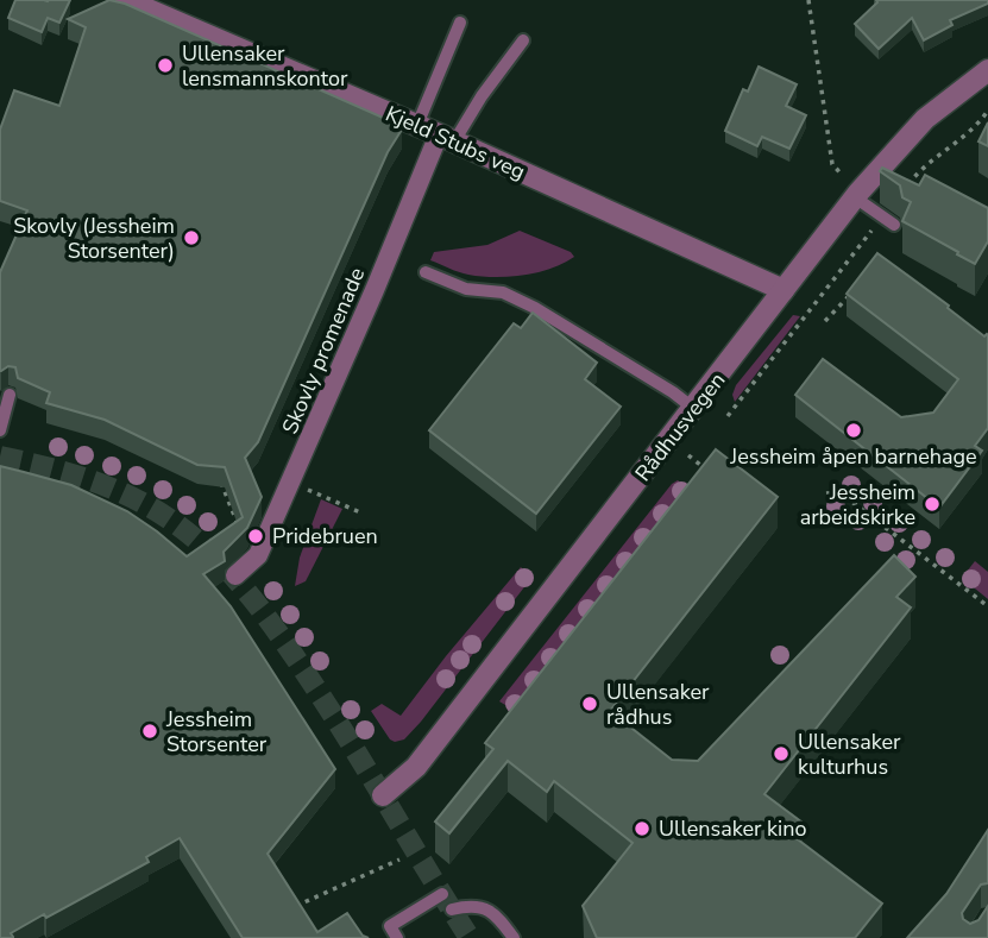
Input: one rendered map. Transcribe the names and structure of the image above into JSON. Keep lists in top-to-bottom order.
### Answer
{
  "streets": {
    "street": ["Kjeld Stubs veg", "Skovly promenade", "Rådhusvegen"]
  },
  "crossings": [
    ["Kjeld Stubs veg", "Skovly promenade"],
    ["Kjeld Stubs veg", "Rådhusvegen"]
  ],
  "places": [
    "Ullensaker lensmannskontor",
    "Skovly (Jessheim Storsenter)",
    "Jessheim åpen barnehage",
    "Jessheim arbeidskirke",
    "Pridebruen",
    "Ullensaker rådhus",
    "Jessheim Storsenter",
    "Ullensaker kulturhus",
    "Ullensaker kino"
  ]
}
